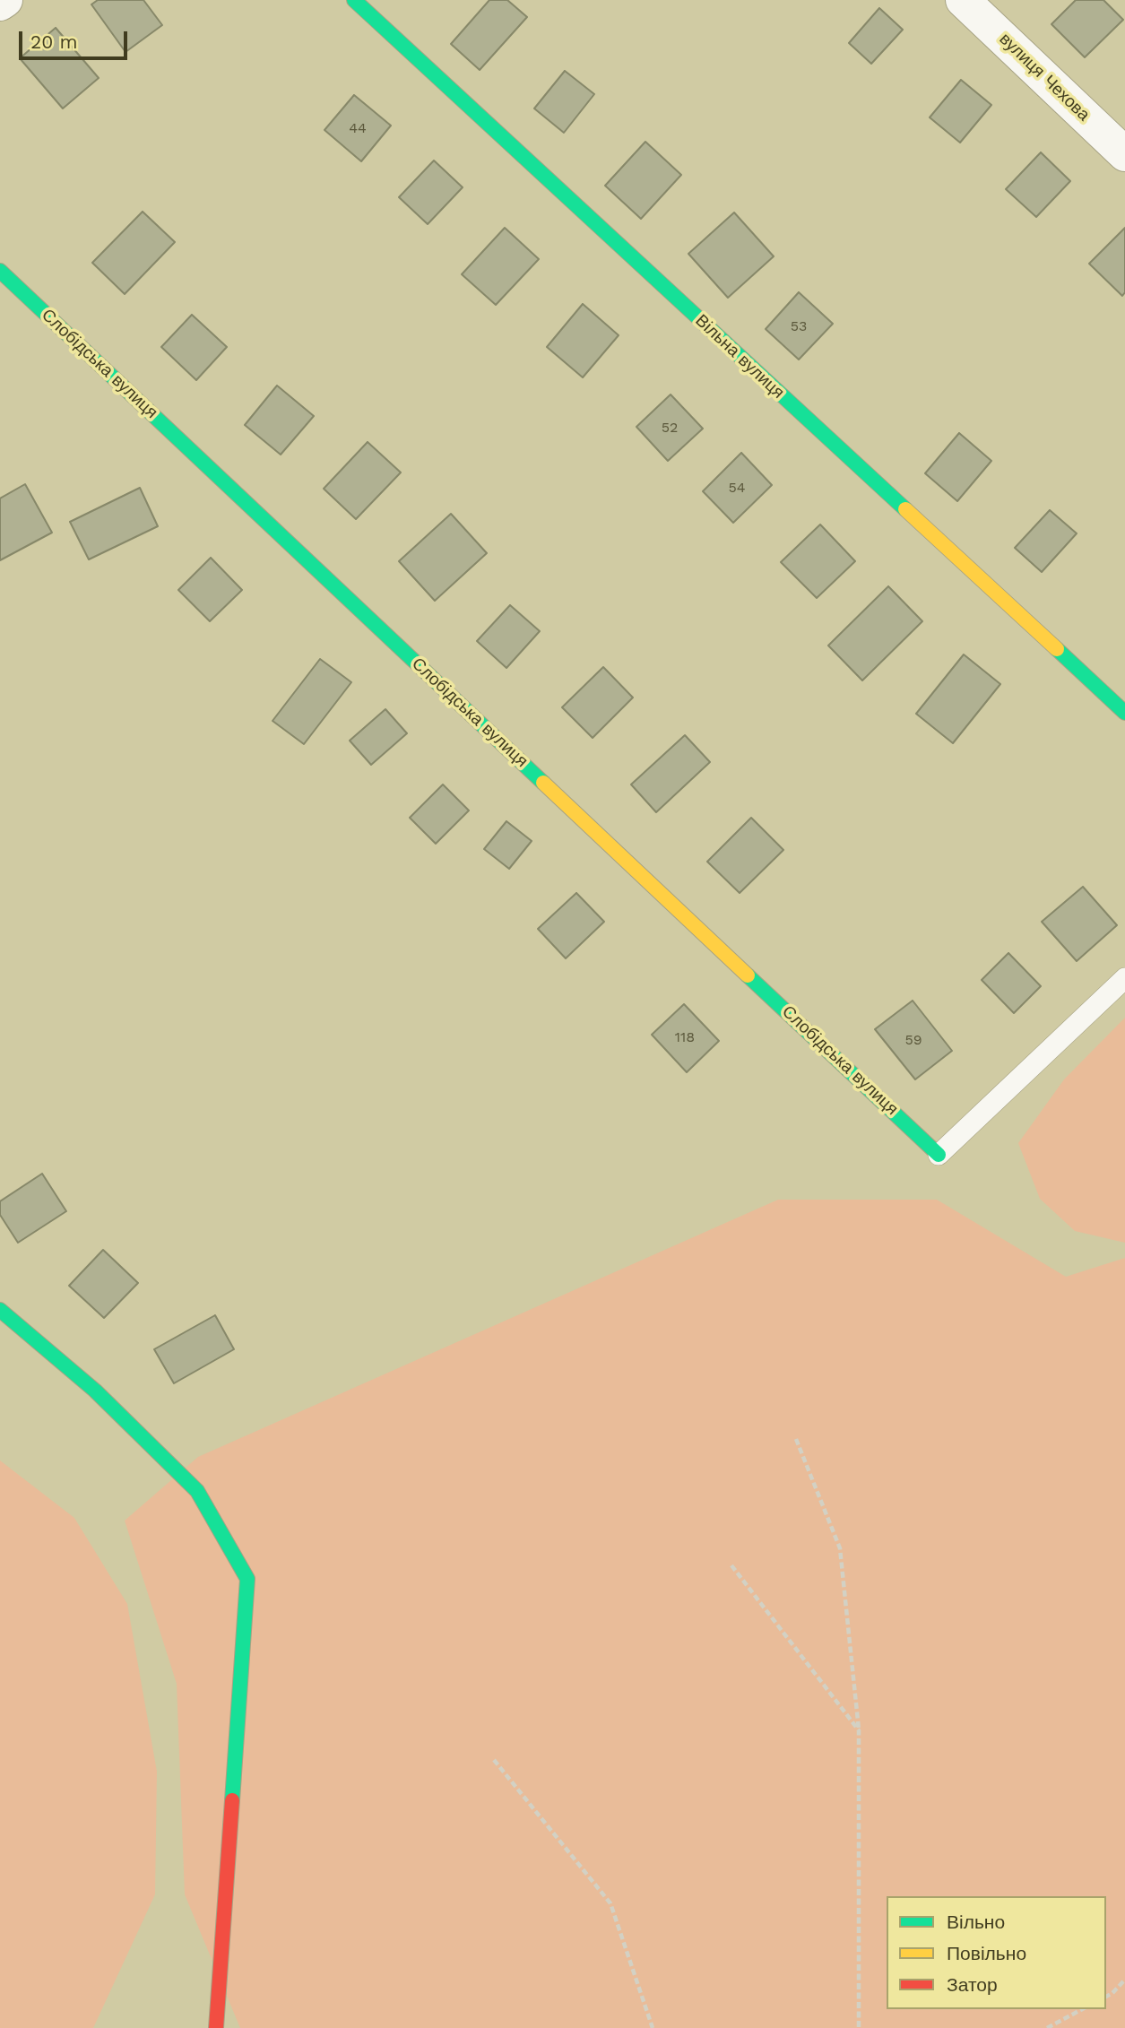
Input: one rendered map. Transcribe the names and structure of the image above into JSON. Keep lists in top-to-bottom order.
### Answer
{
  "streets": {
    "street": ["вулиця Чехова", "Вільна вулиця", "Слобідська вулиця"]
  },
  "house_numbers": [
    "44",
    "53",
    "52",
    "54",
    "118",
    "59"
  ],
  "legend": ["Вільно", "Повільно", "Затор"],
  "scale_bar": "20 m"
}
